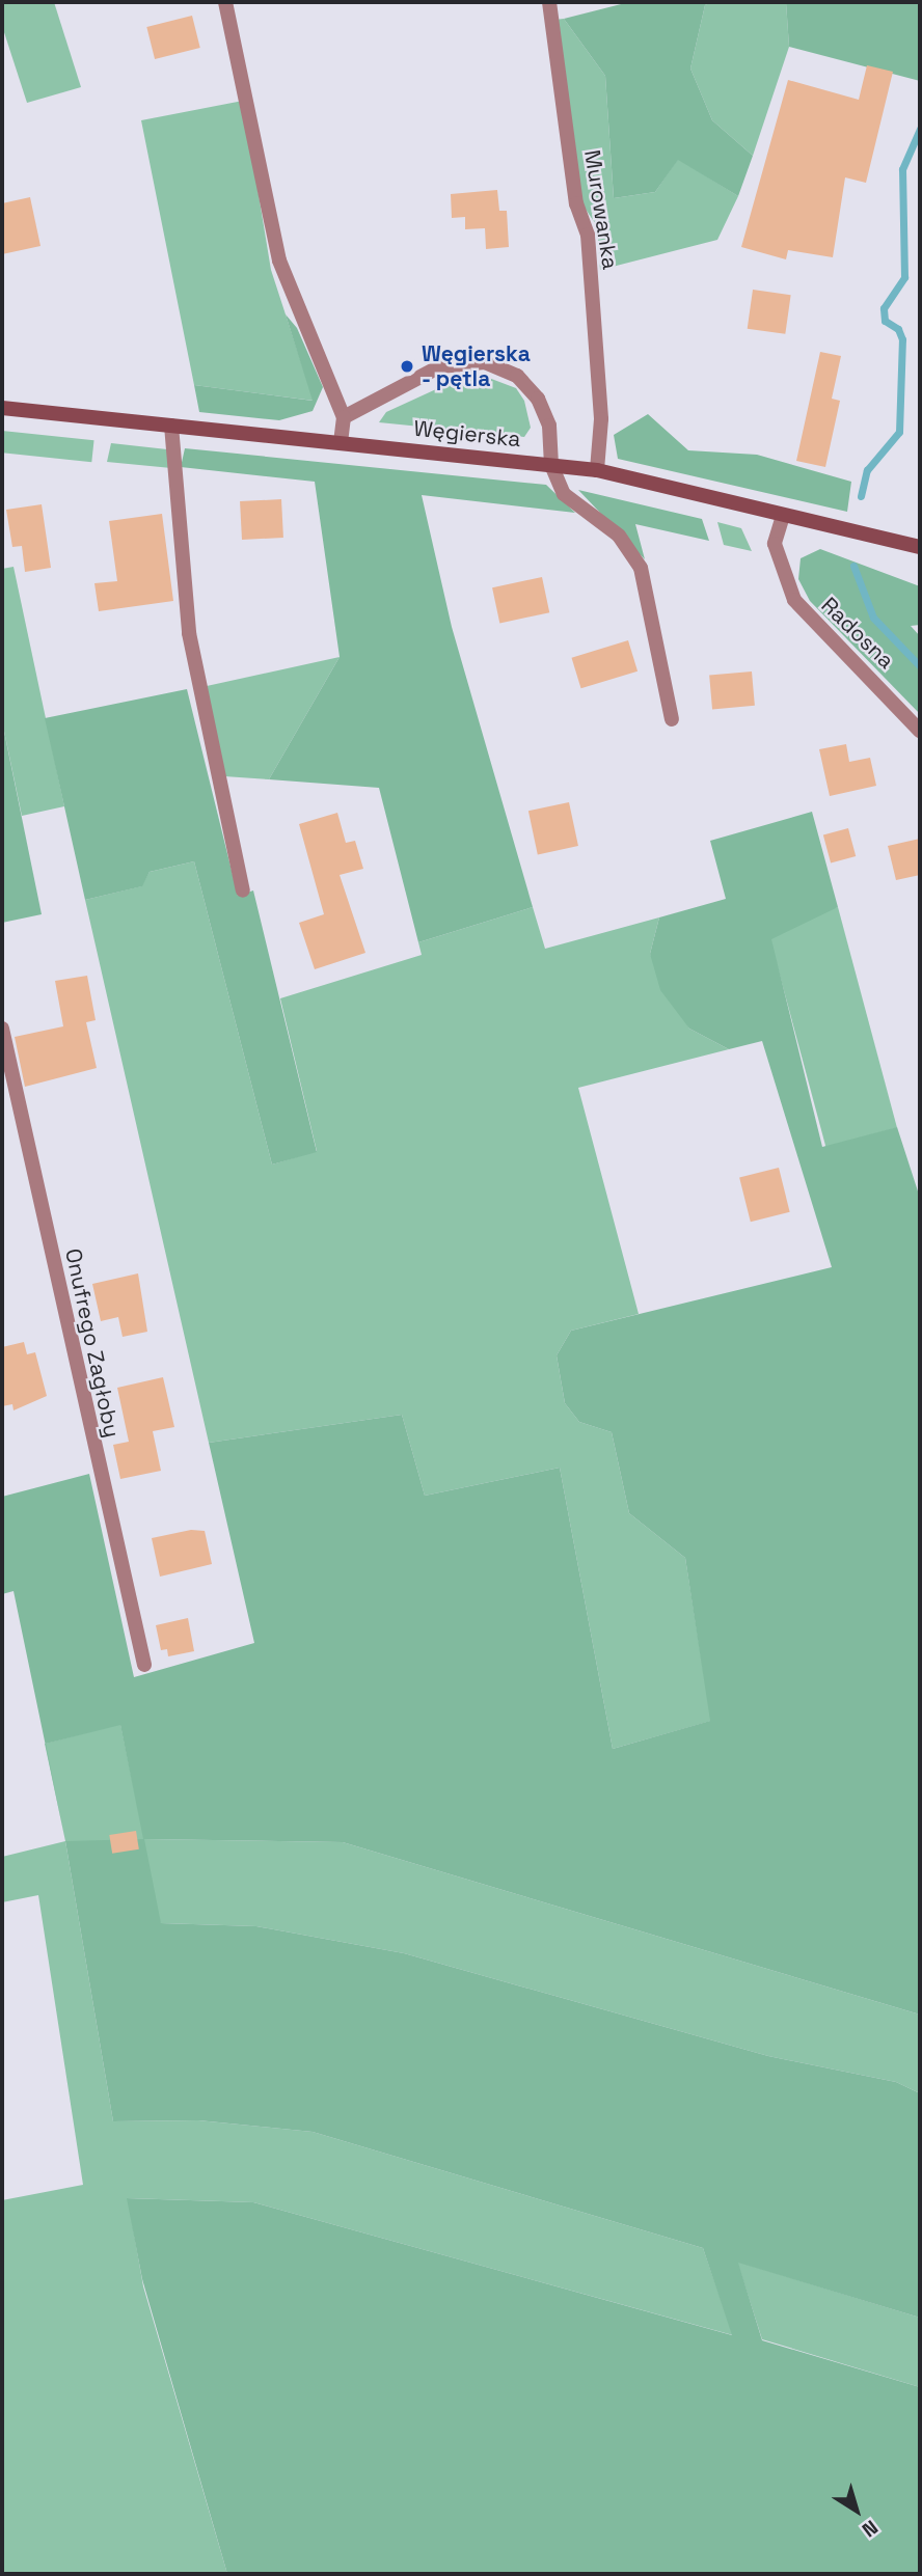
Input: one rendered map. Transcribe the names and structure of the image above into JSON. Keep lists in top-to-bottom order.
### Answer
{
  "streets": {
    "main road": ["Węgierska"],
    "street": ["Murowanka", "Radosna", "Onufrego Zagłoby"]
  },
  "crossings": [
    ["Murowanka", "Węgierska"],
    ["Węgierska", "Radosna"]
  ],
  "places": ["Węgierska - pętla"],
  "north": "bottom right"
}
